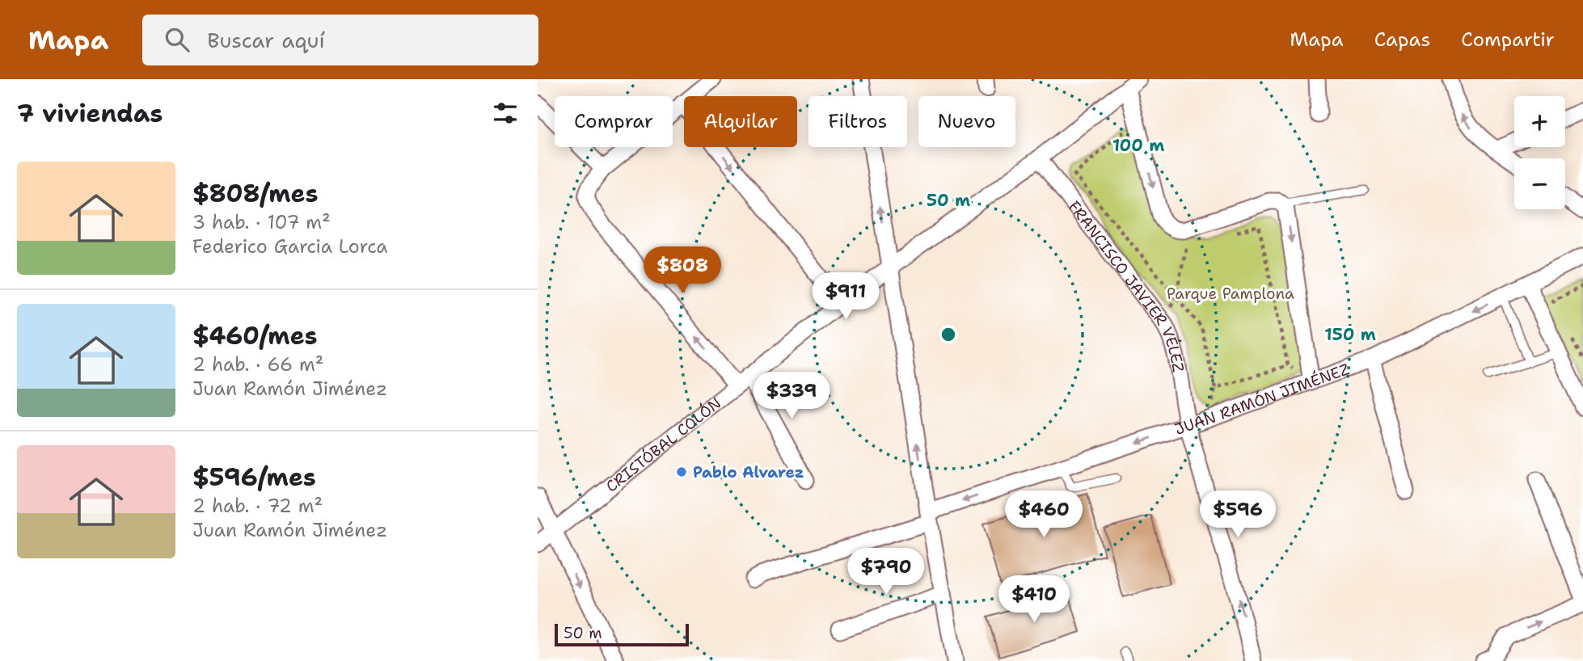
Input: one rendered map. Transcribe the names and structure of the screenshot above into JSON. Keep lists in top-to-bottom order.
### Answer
{
  "streets": {
    "street": ["FRANCISCO JAVIER VÉLEZ", "JUAN RAMÓN JIMÉNEZ", "CRISTÓBAL COLÓN"]
  },
  "crossings": [
    ["FRANCISCO JAVIER VÉLEZ", "JUAN RAMÓN JIMÉNEZ"],
    ["FRANCISCO JAVIER VÉLEZ", "CRISTÓBAL COLÓN"]
  ],
  "one_way": ["FRANCISCO JAVIER VÉLEZ", "JUAN RAMÓN JIMÉNEZ"],
  "parks": ["Parque Pamplona"],
  "places": ["Pablo Alvarez"],
  "scale_bar": "50 m",
  "page": {
    "header": "Mapa",
    "search": "Buscar aquí",
    "nav": ["Mapa", "Capas", "Compartir"],
    "heading": "7 viviendas",
    "map_buttons": ["+", "−"],
    "chip": [
      "Comprar",
      "Alquilar",
      "Filtros",
      "Nuevo"
    ],
    "list": [
      {
        "name": "$808/mes",
        "note": "3 hab. · 107 m² · Federico Garcia Lorca"
      },
      {
        "name": "$460/mes",
        "note": "2 hab. · 66 m² · Juan Ramón Jiménez"
      },
      {
        "name": "$596/mes",
        "note": "2 hab. · 72 m² · Juan Ramón Jiménez"
      }
    ],
    "price": [
      "$808",
      "$911",
      "$339",
      "$460",
      "$596",
      "$790",
      "$410"
    ],
    "scale": "50 m"
  },
  "rings": ["100 m", "50 m", "150 m"]
}
